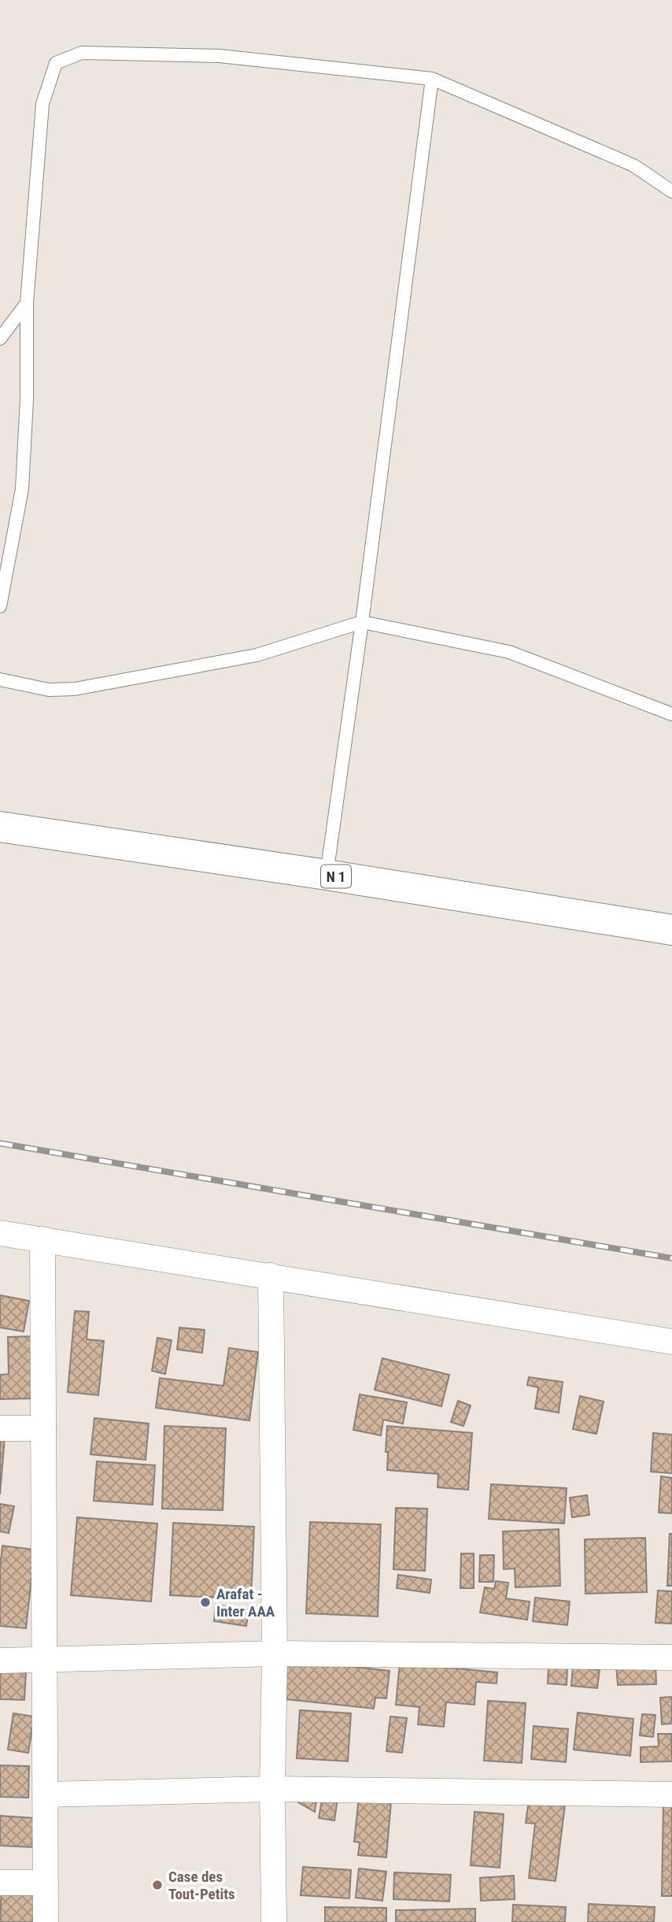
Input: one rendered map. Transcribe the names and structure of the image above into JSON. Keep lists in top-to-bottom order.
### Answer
{
  "streets": {
    "highway": ["N 1"]
  },
  "places": ["Arafat - Inter AAA", "Case des Tout-Petits"]
}
